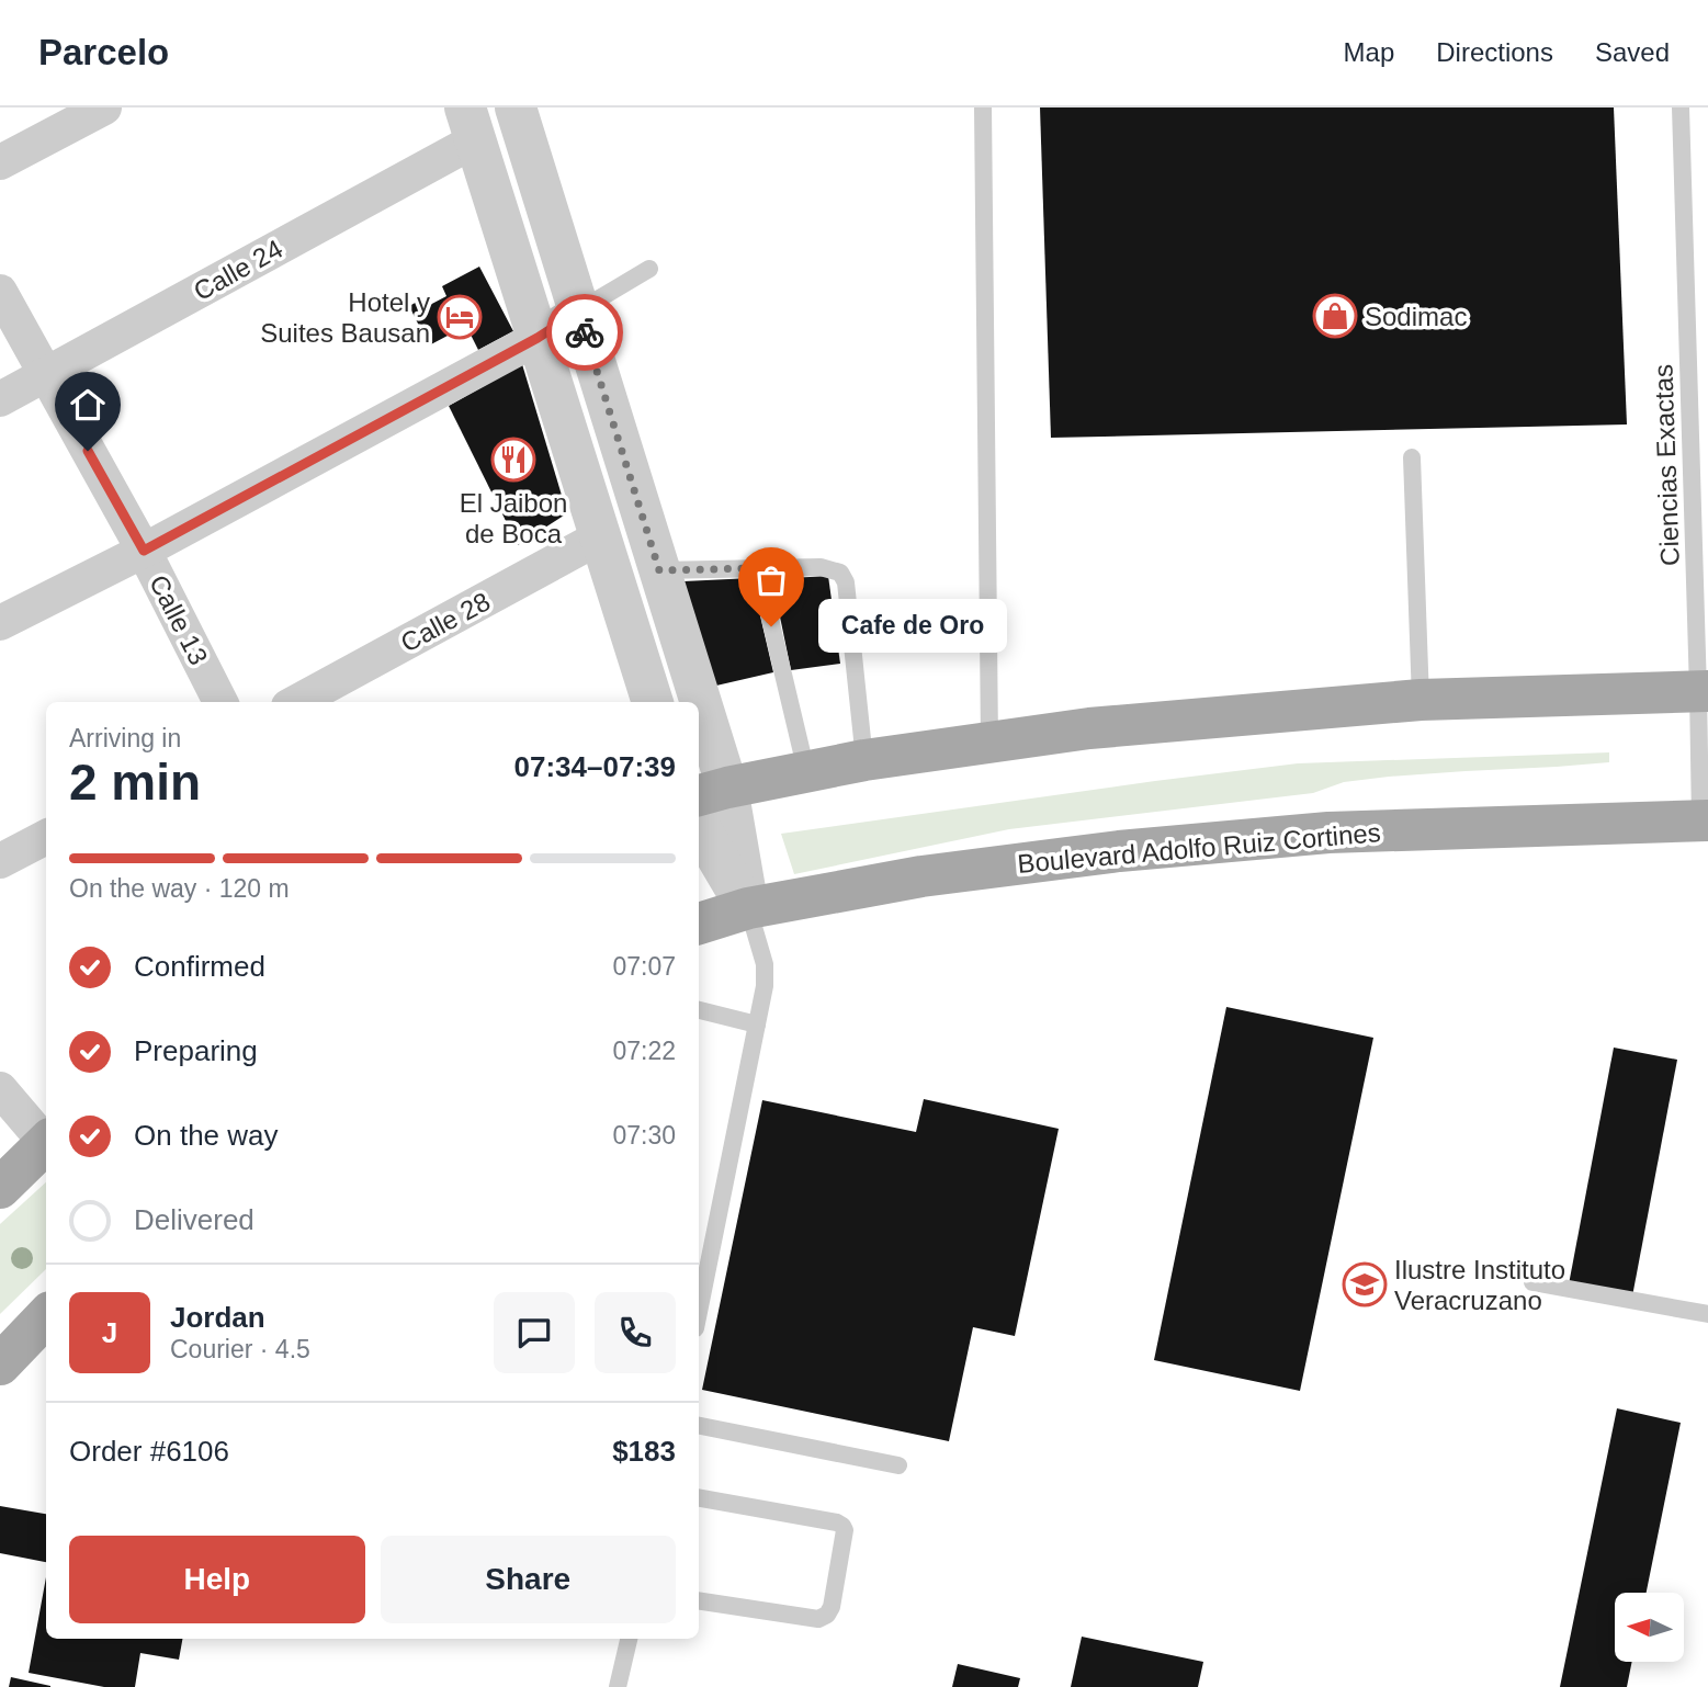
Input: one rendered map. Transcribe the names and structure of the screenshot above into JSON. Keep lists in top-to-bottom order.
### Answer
{
  "streets": {
    "main road": ["Boulevard Adolfo Ruiz Cortines"],
    "street": ["Calle 24", "Calle 13", "Calle 28"],
    "lane": ["Ciencias Exactas"]
  },
  "crossings": [
    ["Calle 24", "Calle 13"],
    ["Ciencias Exactas", "Boulevard Adolfo Ruiz Cortines"]
  ],
  "places": {
    "shop": ["Sodimac"],
    "hotel": ["Hotel y Suites Bausan"],
    "restaurant": ["El Jaibon de Boca"],
    "other": ["Cafe de Oro"],
    "school or university": ["Ilustre Instituto Veracruzano"]
  },
  "north": "left",
  "page": {
    "header": "Parcelo",
    "nav": ["Map", "Directions", "Saved"],
    "bubble": "Cafe de Oro",
    "heading": ["2 min", "Arriving in", "07:34–07:39"],
    "panel": [
      "Jordan",
      "Courier · 4.5",
      "Order #6106",
      "$183"
    ],
    "bar": "On the way · 120 m",
    "list": [
      ["Confirmed", "07:07"],
      ["Preparing", "07:22"],
      ["On the way", "07:30"],
      "Delivered"
    ],
    "round": "J",
    "buttons": ["Help", "Share"]
  }
}
